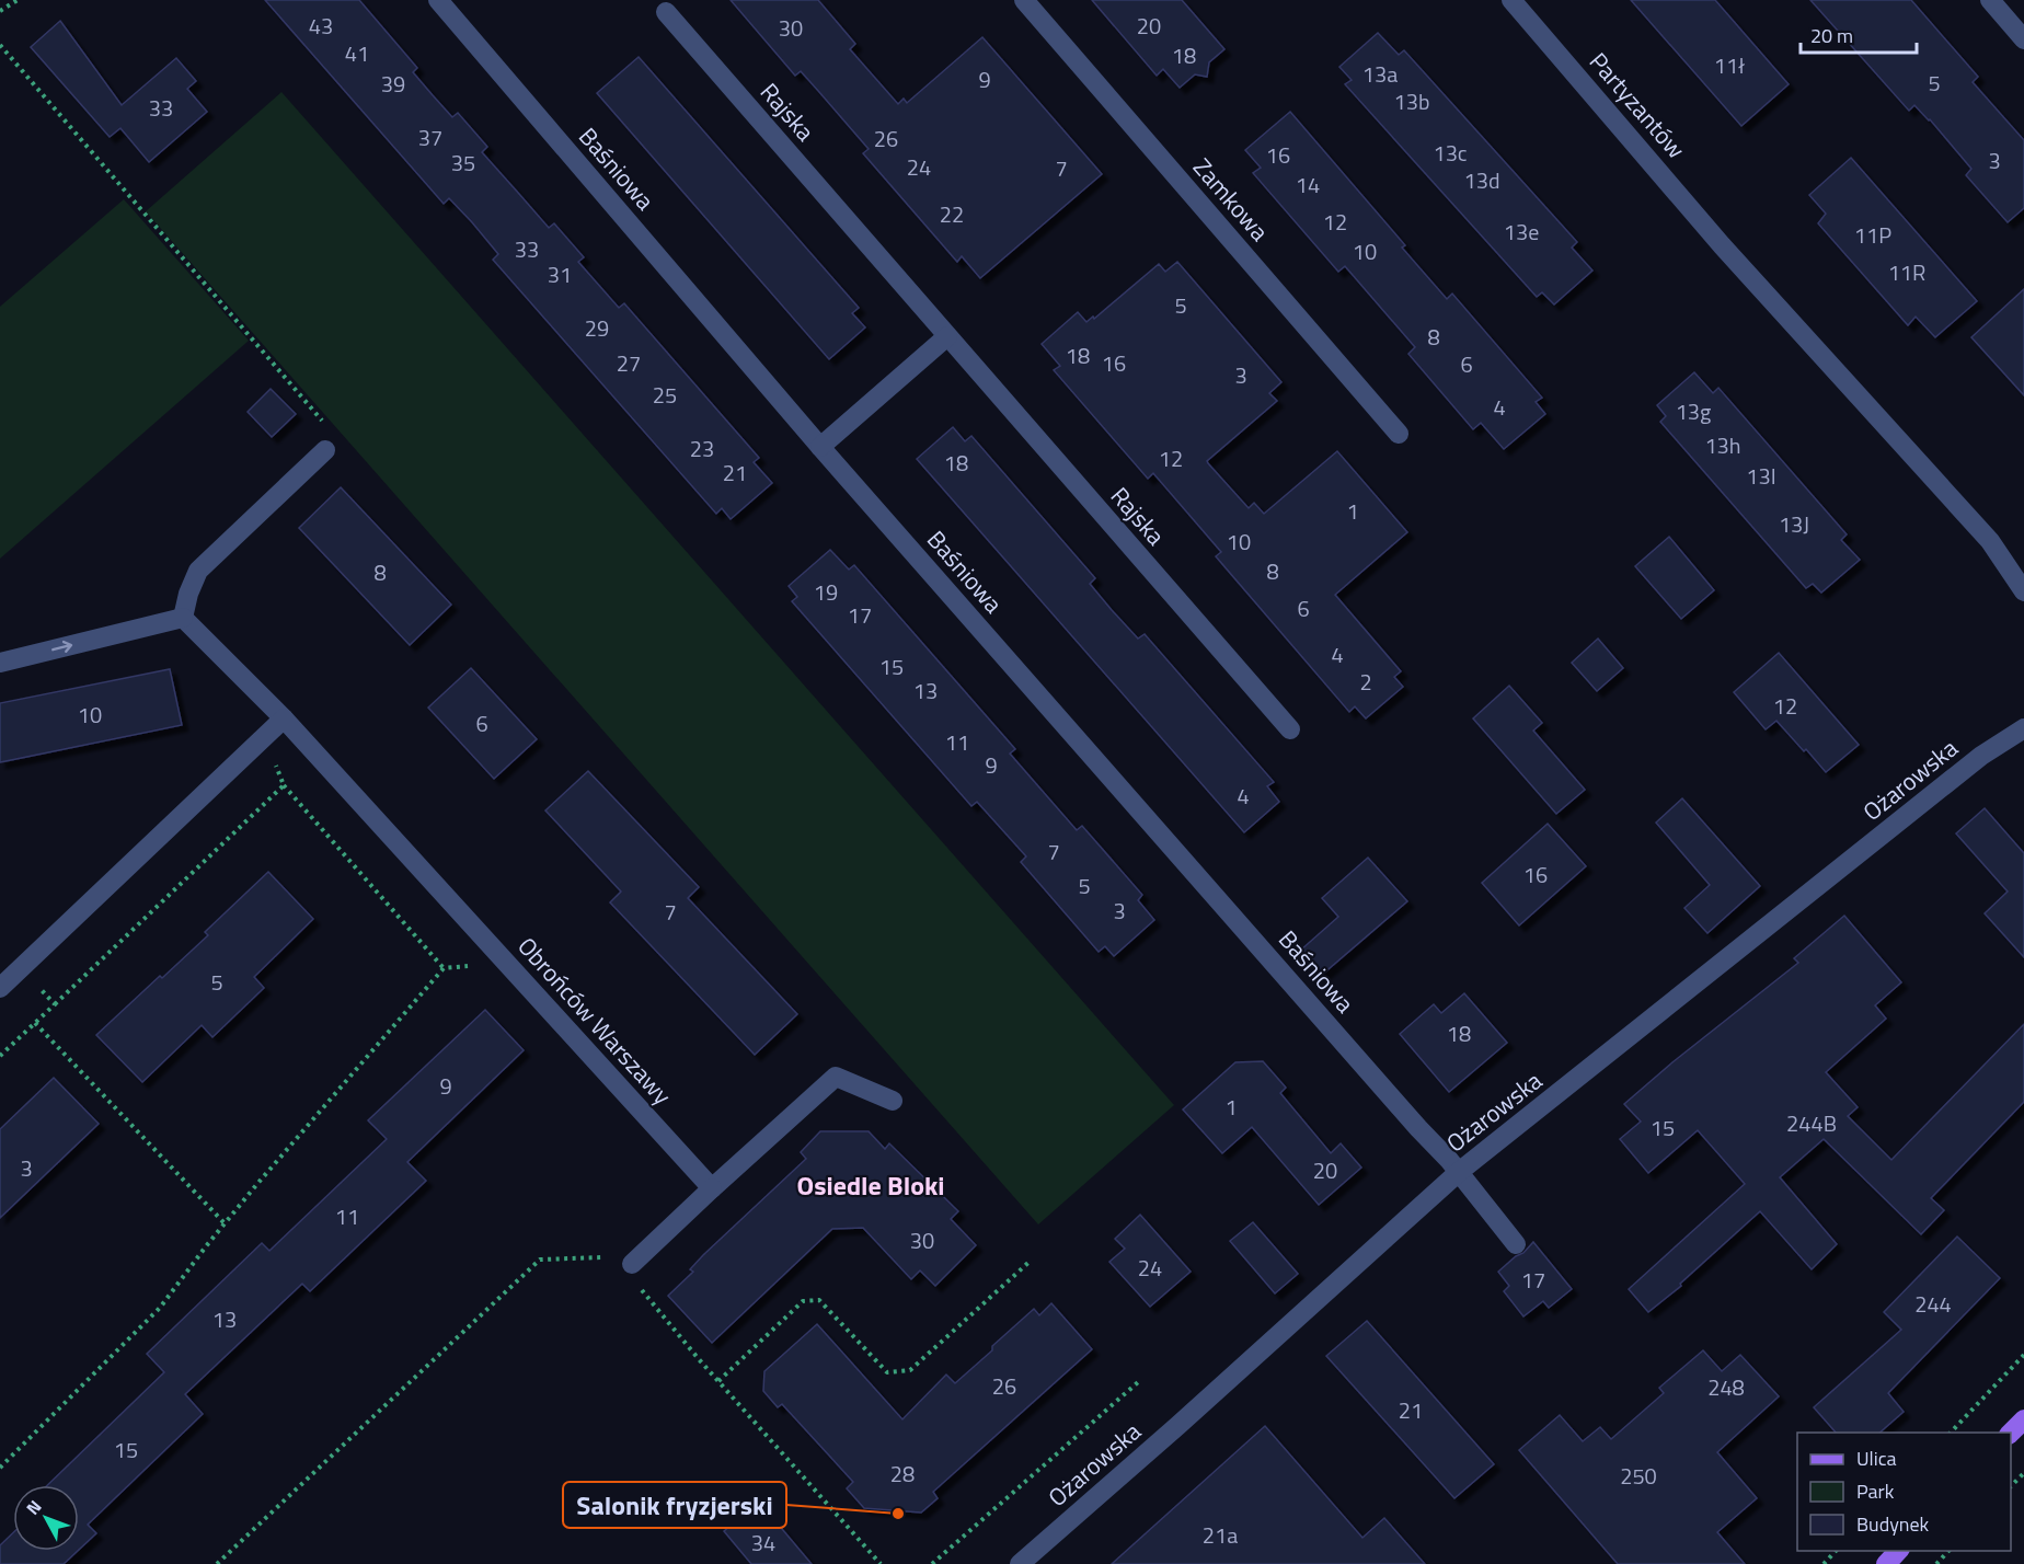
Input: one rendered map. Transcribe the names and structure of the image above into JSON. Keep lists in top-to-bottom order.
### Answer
{
  "streets": {
    "street": [
      "Partyzantów",
      "Rajska",
      "Baśniowa",
      "Zamkowa",
      "Ożarowska",
      "Obrońców Warszawy"
    ]
  },
  "crossings": [
    ["Baśniowa", "Ożarowska"]
  ],
  "districts": ["Osiedle Bloki"],
  "places": ["Salonik fryzjerski"],
  "house_numbers": [
    "43",
    "20",
    "30",
    "41",
    "18",
    "11ł",
    "13a",
    "9",
    "5",
    "39",
    "13b",
    "33",
    "37",
    "26",
    "13c",
    "16",
    "3",
    "35",
    "24",
    "7",
    "13d",
    "14",
    "22",
    "12",
    "13e",
    "11P",
    "33",
    "10",
    "11R",
    "31",
    "5",
    "29",
    "8",
    "18",
    "27",
    "16",
    "6",
    "3",
    "25",
    "4",
    "13g",
    "13h",
    "23",
    "12",
    "18",
    "21",
    "13I",
    "1",
    "13J",
    "10",
    "8",
    "8",
    "19",
    "6",
    "17",
    "4",
    "15",
    "2",
    "13",
    "12",
    "10",
    "6",
    "11",
    "9",
    "4",
    "7",
    "16",
    "5",
    "3",
    "7",
    "5",
    "18",
    "9",
    "1",
    "244B",
    "15",
    "3",
    "20",
    "11",
    "30",
    "24",
    "17",
    "244",
    "13",
    "26",
    "248",
    "21",
    "15",
    "28",
    "250",
    "21a",
    "34"
  ],
  "legend": ["Ulica", "Park", "Budynek"],
  "scale_bar": "20 m",
  "north": "top left"
}
